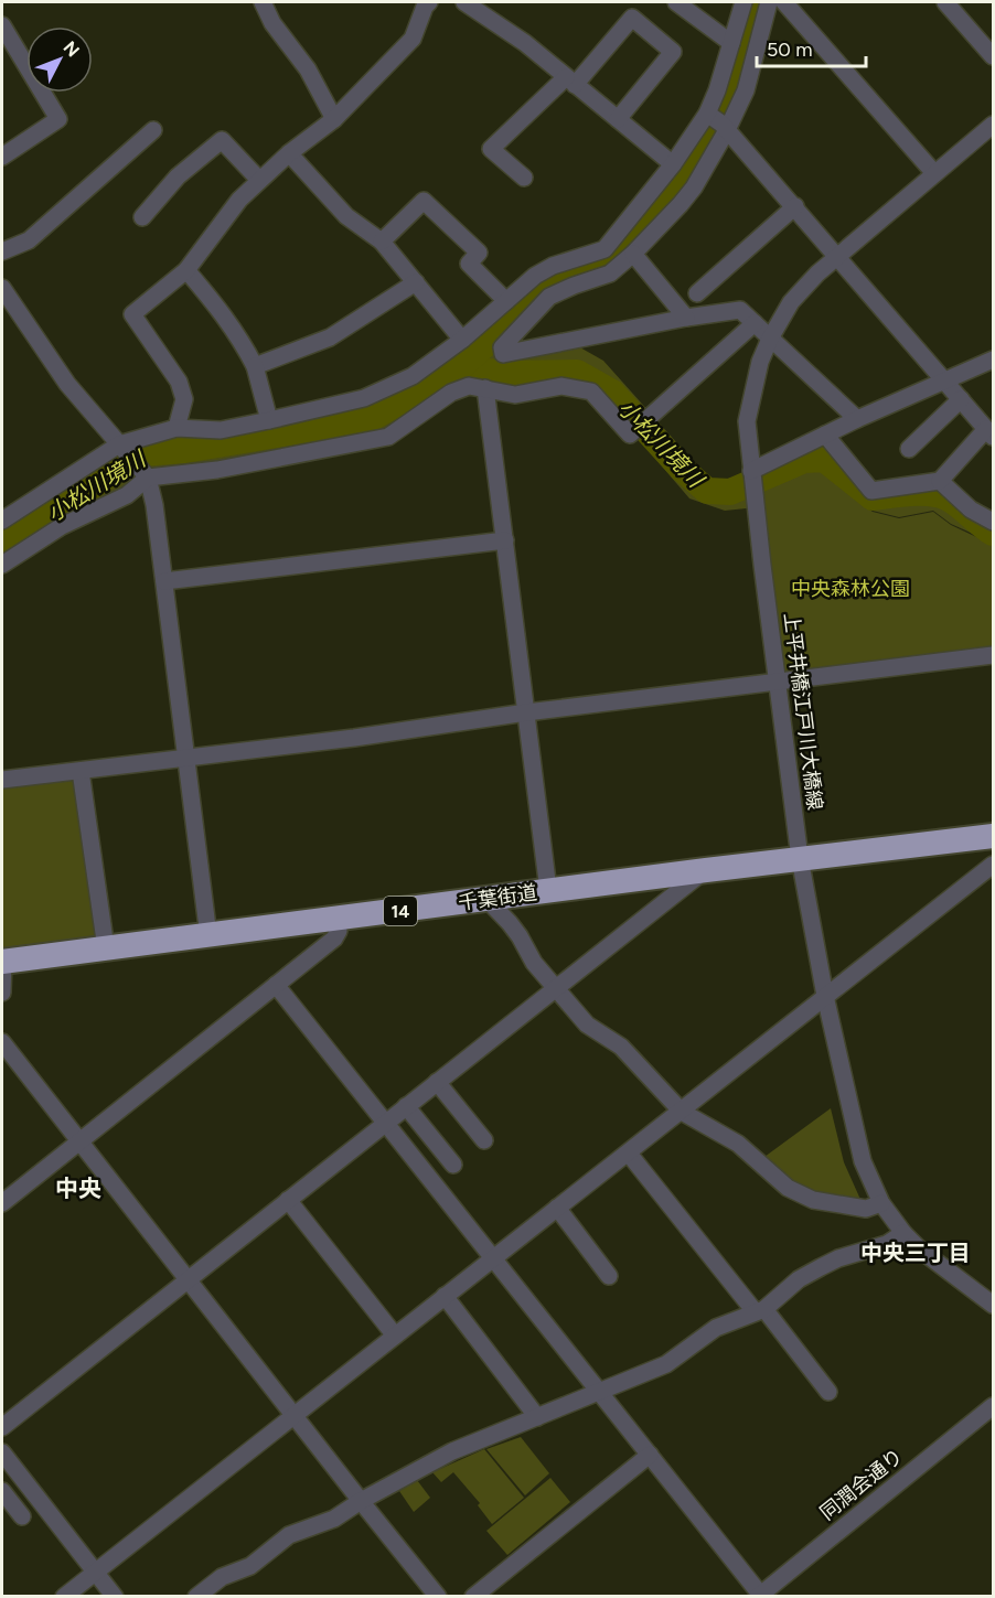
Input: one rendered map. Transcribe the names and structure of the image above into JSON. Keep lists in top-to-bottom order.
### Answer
{
  "streets": {
    "highway": ["千葉街道", "14"],
    "street": ["上平井橋江戸川大橋線", "同潤会通り"]
  },
  "crossings": [
    ["上平井橋江戸川大橋線", "千葉街道"]
  ],
  "districts": ["中央", "中央三丁目"],
  "water": ["小松川境川"],
  "parks": ["中央森林公園"],
  "scale_bar": "50 m",
  "north": "top right"
}
